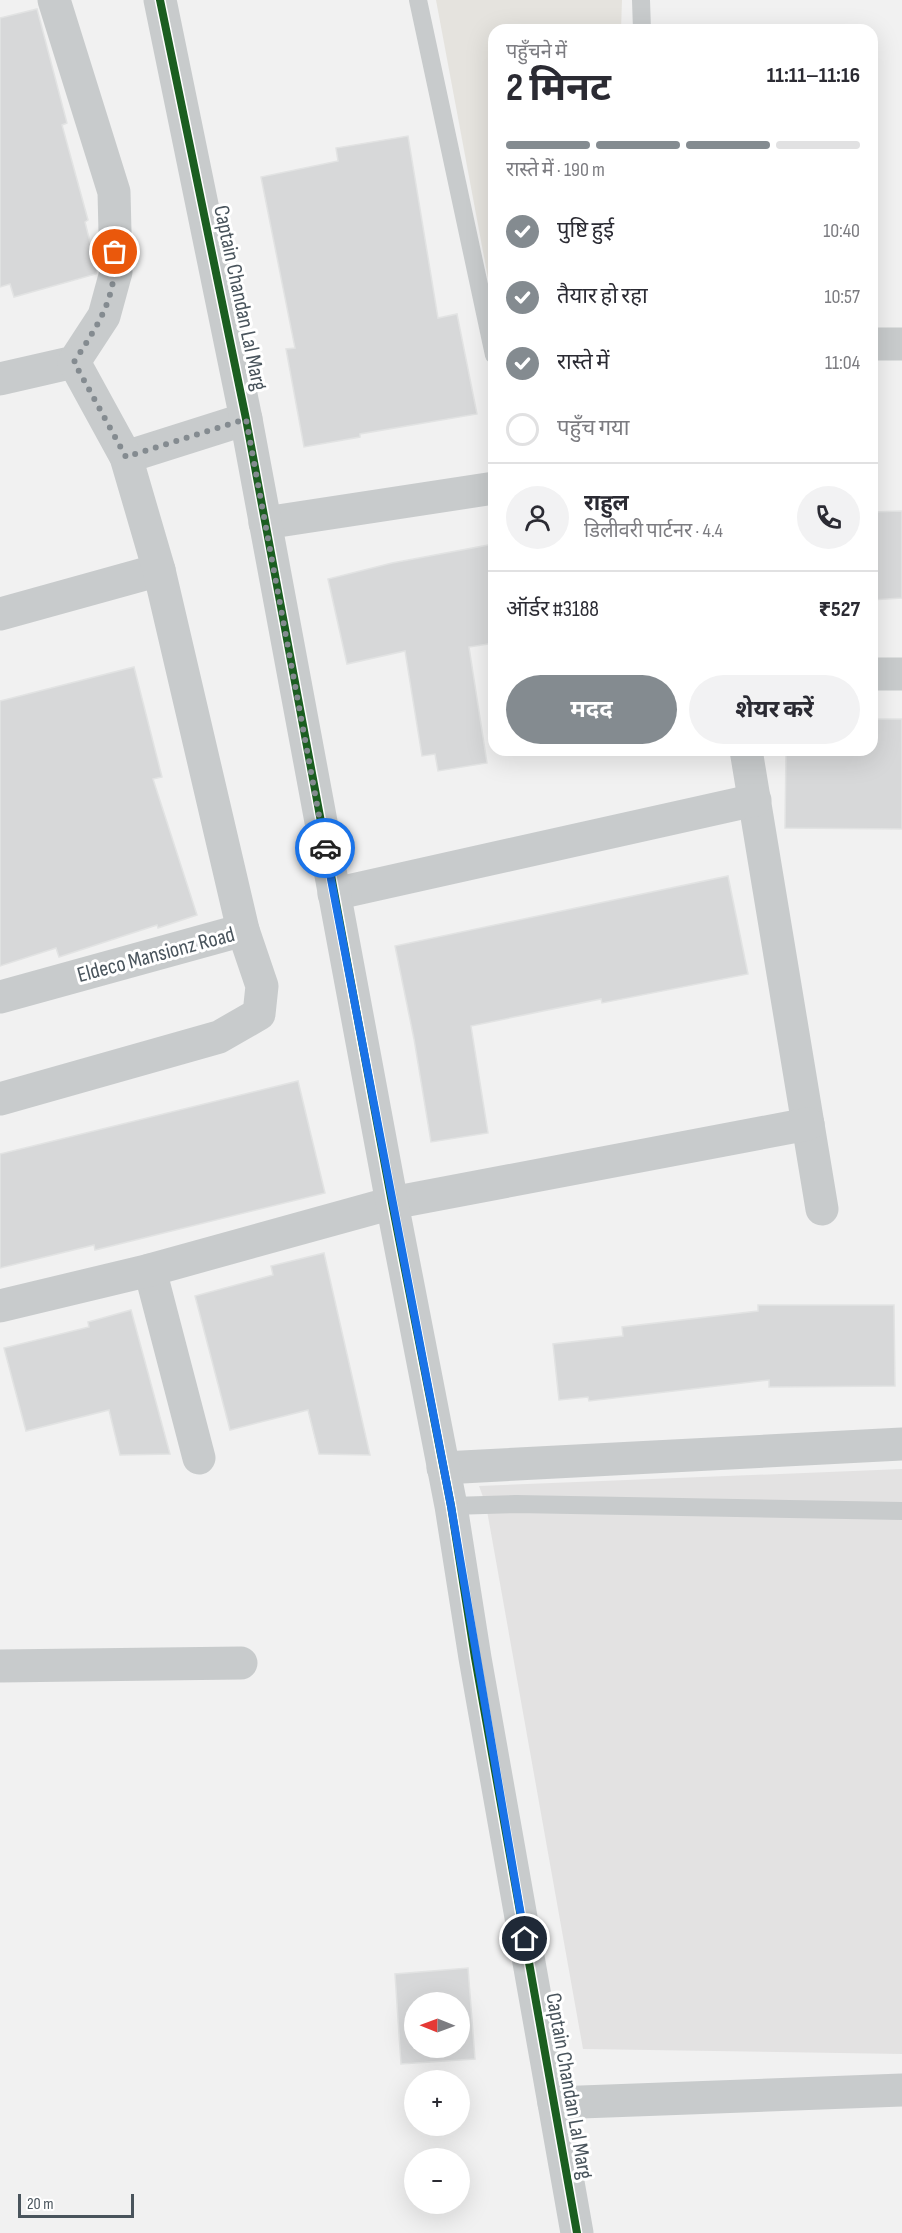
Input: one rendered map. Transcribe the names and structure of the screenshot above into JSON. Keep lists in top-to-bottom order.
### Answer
{
  "streets": {
    "street": ["Captain Chandan Lal Marg", "Eldeco Mansionz Road"]
  },
  "scale_bar": "20 m",
  "north": "left",
  "page": {
    "heading": ["2 मिनट", "पहुँचने में", "11:11–11:16"],
    "panel": [
      "राहुल",
      "डिलीवरी पार्टनर · 4.4",
      "ऑर्डर #3188",
      "₹527"
    ],
    "bar": "रास्ते में · 190 m",
    "list": [
      ["पुष्टि हुई", "10:40"],
      ["तैयार हो रहा", "10:57"],
      ["रास्ते में", "11:04"],
      "पहुँच गया"
    ],
    "buttons": ["मदद", "शेयर करें"],
    "map_buttons": ["+", "−"],
    "scale": "20 m"
  }
}
